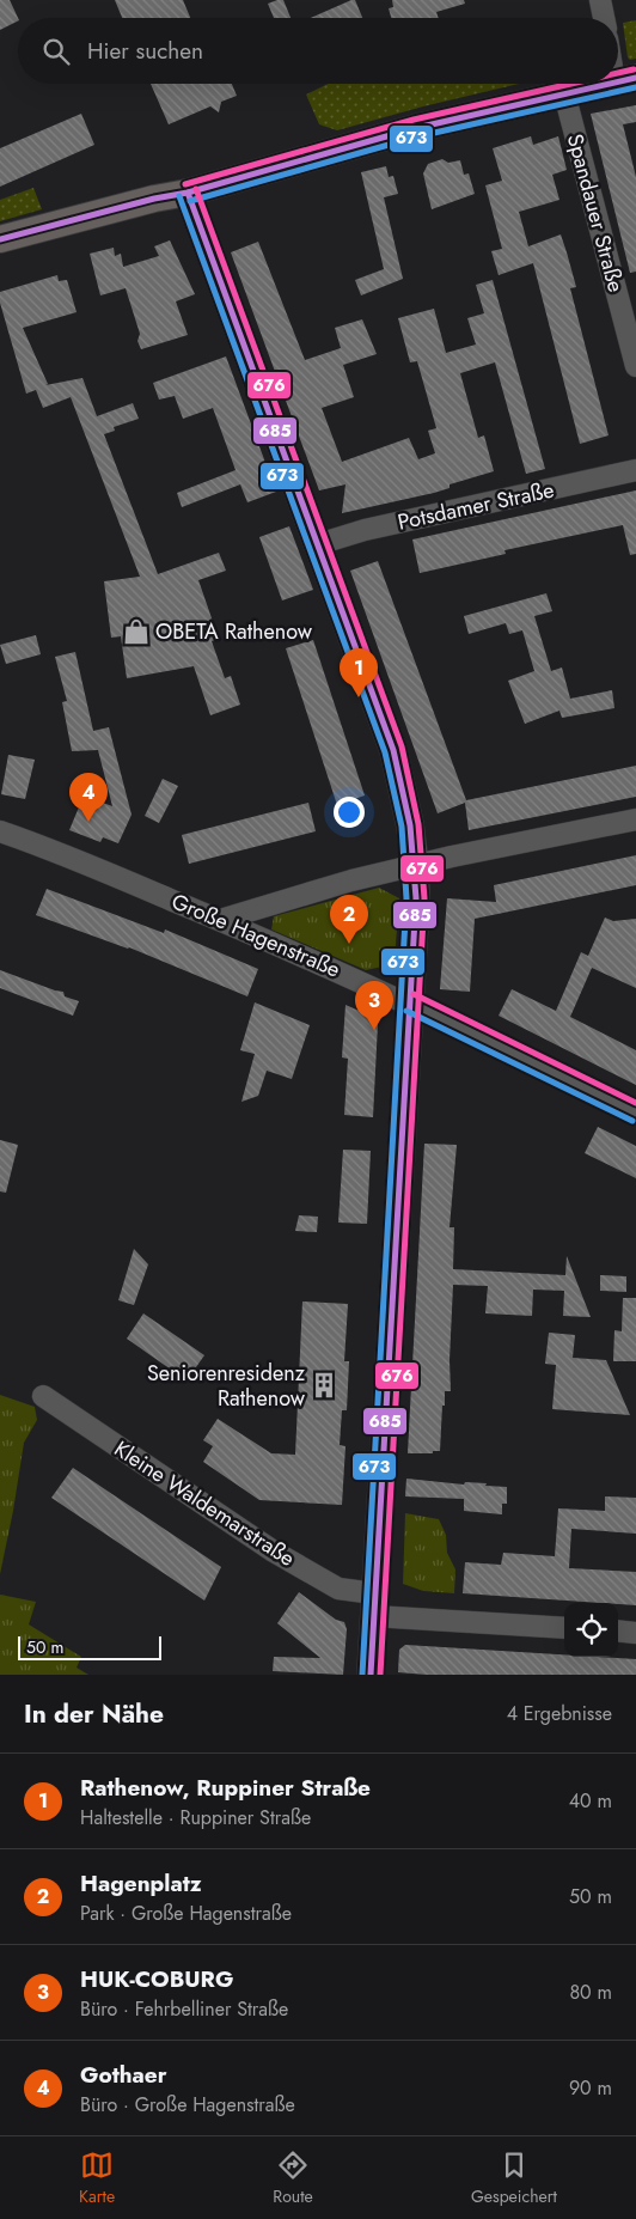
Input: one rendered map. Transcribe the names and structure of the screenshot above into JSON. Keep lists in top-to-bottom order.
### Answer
{
  "streets": {
    "street": [
      "Spandauer Straße",
      "Potsdamer Straße",
      "Große Hagenstraße",
      "Kleine Waldemarstraße"
    ]
  },
  "places": {
    "shop": ["OBETA Rathenow"],
    "building": ["Seniorenresidenz Rathenow"]
  },
  "lines": ["transit line 676", "transit line 685", "transit line 673"],
  "scale_bar": "50 m",
  "page": {
    "search": "Hier suchen",
    "pins": [
      "1",
      "4",
      "2",
      "3"
    ],
    "scale": "50 m",
    "heading": ["In der Nähe", "4 Ergebnisse"],
    "list": [
      {
        "mark": "1",
        "name": "Rathenow, Ruppiner Straße",
        "note": "Haltestelle · Ruppiner Straße",
        "value": "40 m"
      },
      {
        "mark": "2",
        "name": "Hagenplatz",
        "note": "Park · Große Hagenstraße",
        "value": "50 m"
      },
      {
        "mark": "3",
        "name": "HUK-COBURG",
        "note": "Büro · Fehrbelliner Straße",
        "value": "80 m"
      },
      {
        "mark": "4",
        "name": "Gothaer",
        "note": "Büro · Große Hagenstraße",
        "value": "90 m"
      }
    ],
    "nav": ["Karte", "Route", "Gespeichert"]
  }
}
